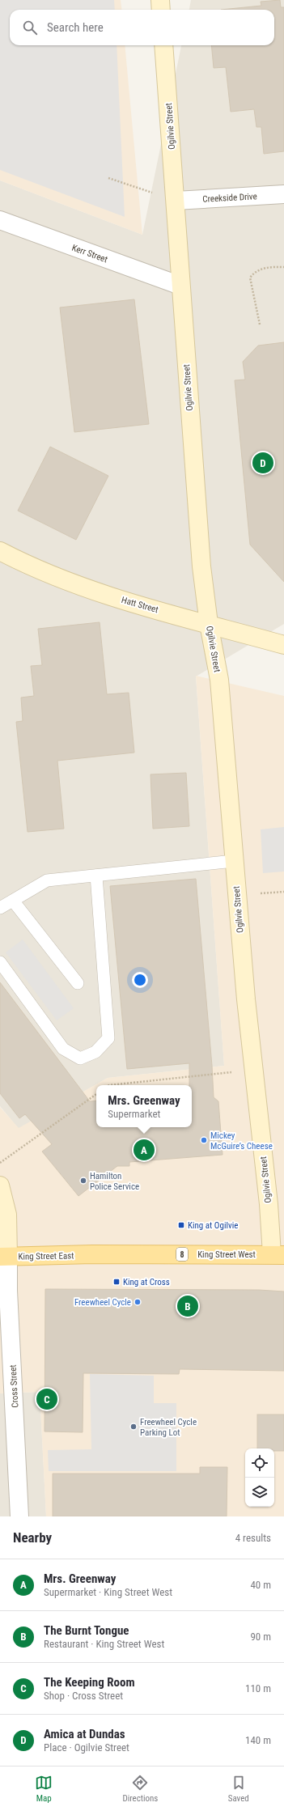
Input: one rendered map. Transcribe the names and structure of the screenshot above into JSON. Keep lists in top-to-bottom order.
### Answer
{
  "streets": {
    "main road": [
      "Ogilvie Street",
      "Hatt Street",
      "8",
      "King Street West",
      "King Street East"
    ],
    "street": ["Creekside Drive", "Kerr Street", "Cross Street"]
  },
  "crossings": [
    ["Ogilvie Street", "Creekside Drive"],
    ["Ogilvie Street", "Kerr Street"],
    ["Ogilvie Street", "Hatt Street"],
    ["Ogilvie Street", "King Street West"],
    ["King Street West", "King Street East"],
    ["King Street East", "Cross Street"]
  ],
  "places": {
    "other": [
      "Mickey McGuire’s Cheese",
      "Hamilton Police Service",
      "Freewheel Cycle",
      "Freewheel Cycle Parking Lot"
    ],
    "transit": ["King at Ogilvie", "King at Cross"]
  },
  "page": {
    "search": "Search here",
    "pins": [
      "D",
      "A",
      "B",
      "C"
    ],
    "popup": ["Mrs. Greenway", "Supermarket"],
    "heading": ["Nearby", "4 results"],
    "list": [
      {
        "mark": "A",
        "name": "Mrs. Greenway",
        "note": "Supermarket · King Street West",
        "value": "40 m"
      },
      {
        "mark": "B",
        "name": "The Burnt Tongue",
        "note": "Restaurant · King Street West",
        "value": "90 m"
      },
      {
        "mark": "C",
        "name": "The Keeping Room",
        "note": "Shop · Cross Street",
        "value": "110 m"
      },
      {
        "mark": "D",
        "name": "Amica at Dundas",
        "note": "Place · Ogilvie Street",
        "value": "140 m"
      }
    ],
    "nav": ["Map", "Directions", "Saved"]
  }
}
